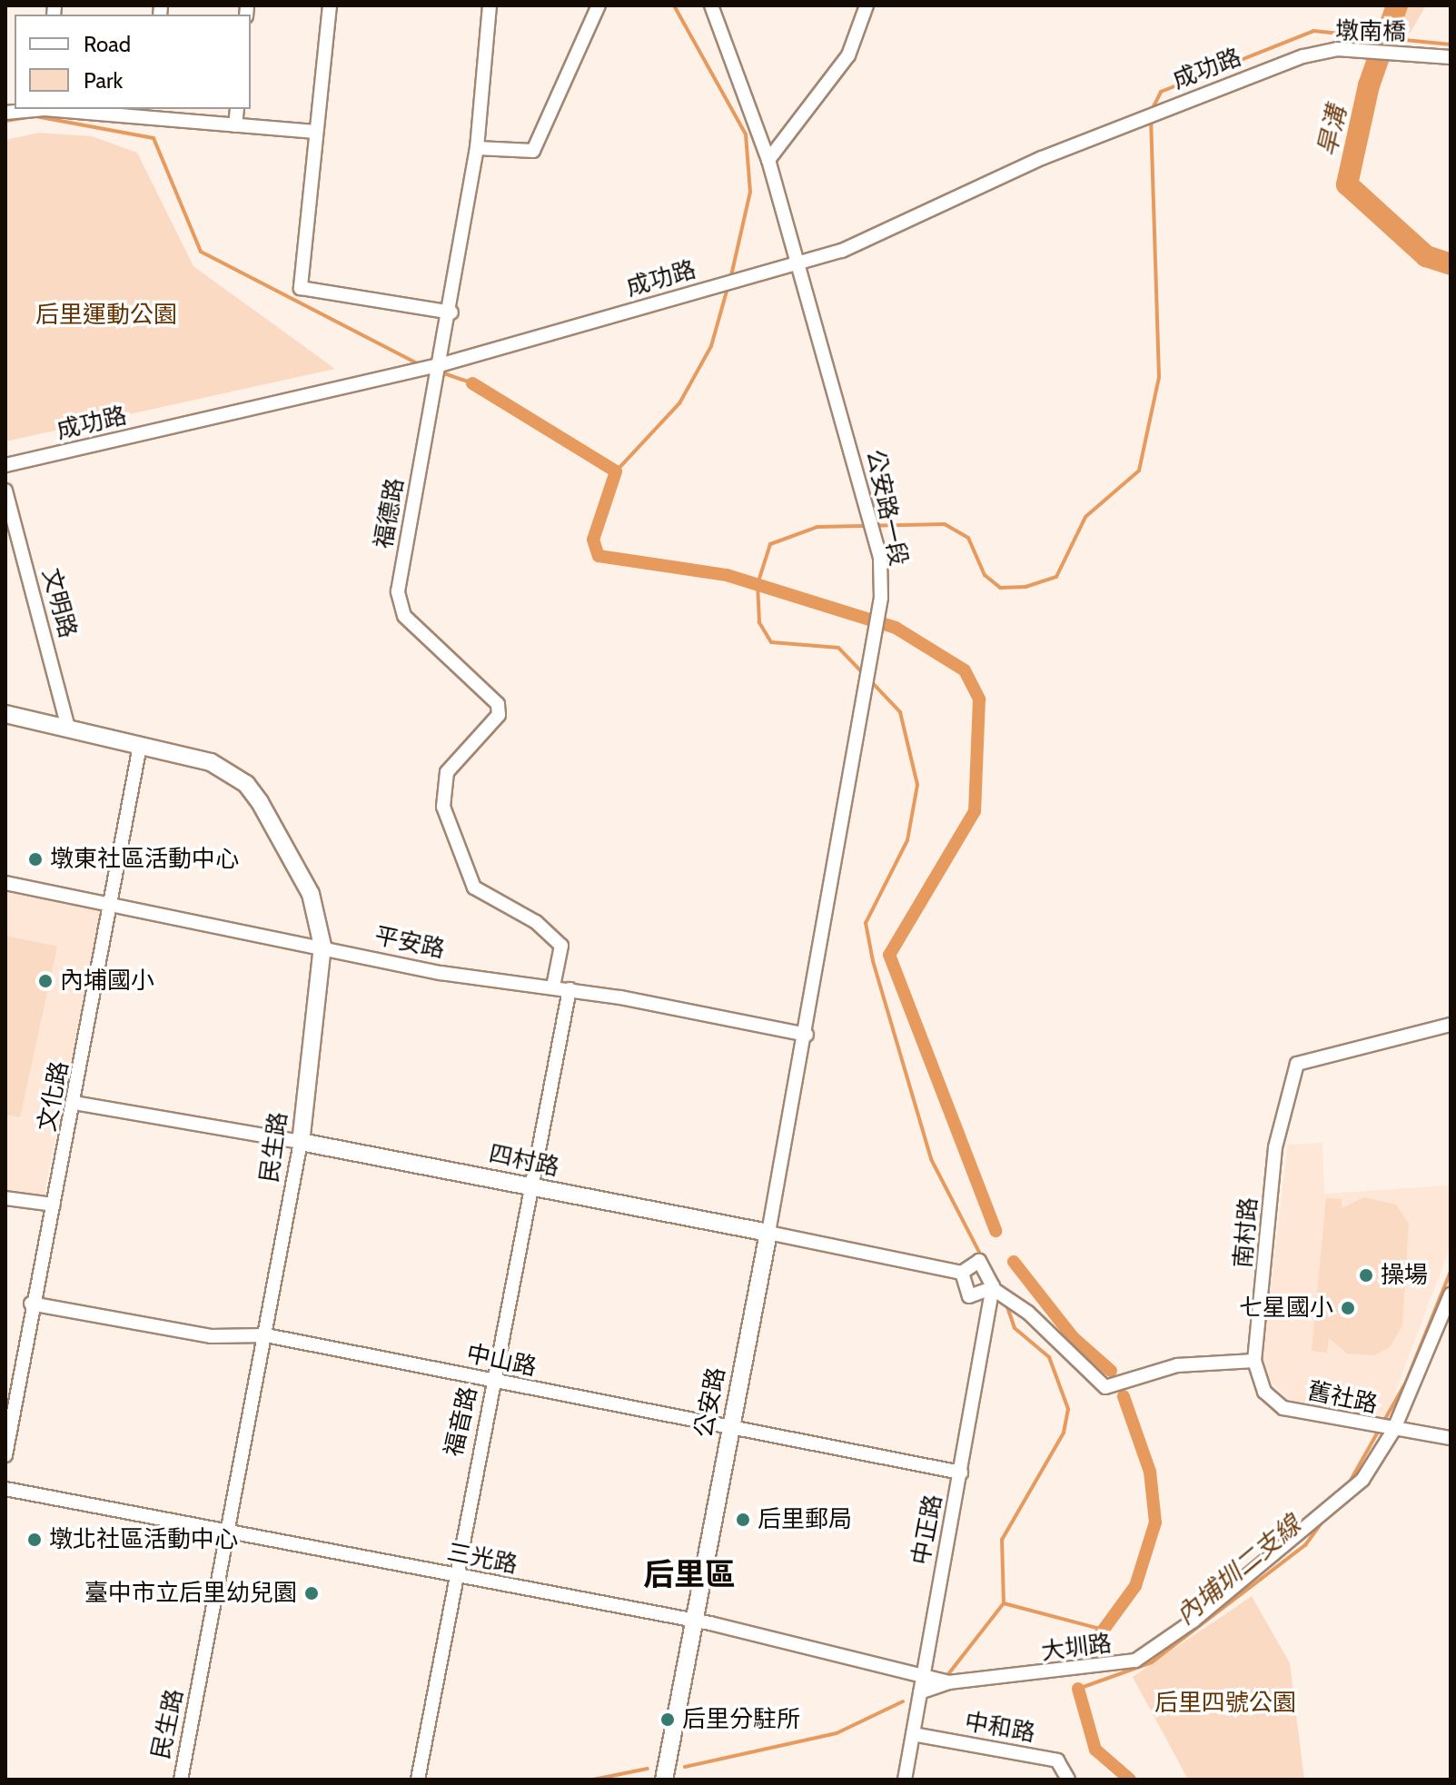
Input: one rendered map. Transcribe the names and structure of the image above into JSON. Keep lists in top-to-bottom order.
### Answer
{
  "streets": {
    "main road": ["民生路", "四村路", "公安路"],
    "street": [
      "墩南橋",
      "成功路",
      "公安路一段",
      "福德路",
      "文明路",
      "平安路",
      "文化路",
      "南村路",
      "中山路",
      "舊社路",
      "福音路",
      "中正路",
      "三光路",
      "大圳路",
      "中和路"
    ]
  },
  "crossings": [
    ["墩南橋", "成功路"],
    ["成功路", "公安路一段"],
    ["成功路", "福德路"],
    ["公安路一段", "平安路"],
    ["公安路一段", "公安路"],
    ["福德路", "平安路"],
    ["文明路", "民生路"],
    ["平安路", "文化路"],
    ["平安路", "民生路"],
    ["平安路", "公安路"],
    ["平安路", "福音路"],
    ["文化路", "民生路"],
    ["文化路", "四村路"],
    ["文化路", "中山路"],
    ["民生路", "四村路"],
    ["民生路", "中山路"],
    ["民生路", "三光路"],
    ["四村路", "公安路"],
    ["四村路", "福音路"],
    ["南村路", "舊社路"],
    ["中山路", "公安路"],
    ["中山路", "福音路"],
    ["中山路", "中正路"],
    ["舊社路", "大圳路"],
    ["公安路", "三光路"],
    ["福音路", "三光路"],
    ["中正路", "三光路"],
    ["中正路", "大圳路"],
    ["中正路", "中和路"],
    ["三光路", "大圳路"]
  ],
  "districts": ["后里區"],
  "water": ["旱溝", "內埔圳二支線"],
  "parks": ["后里運動公園", "后里四號公園"],
  "places": [
    "墩東社區活動中心",
    "內埔國小",
    "操場",
    "七星國小",
    "后里郵局",
    "墩北社區活動中心",
    "臺中市立后里幼兒園",
    "后里分駐所"
  ],
  "legend": ["Road", "Park"]
}
